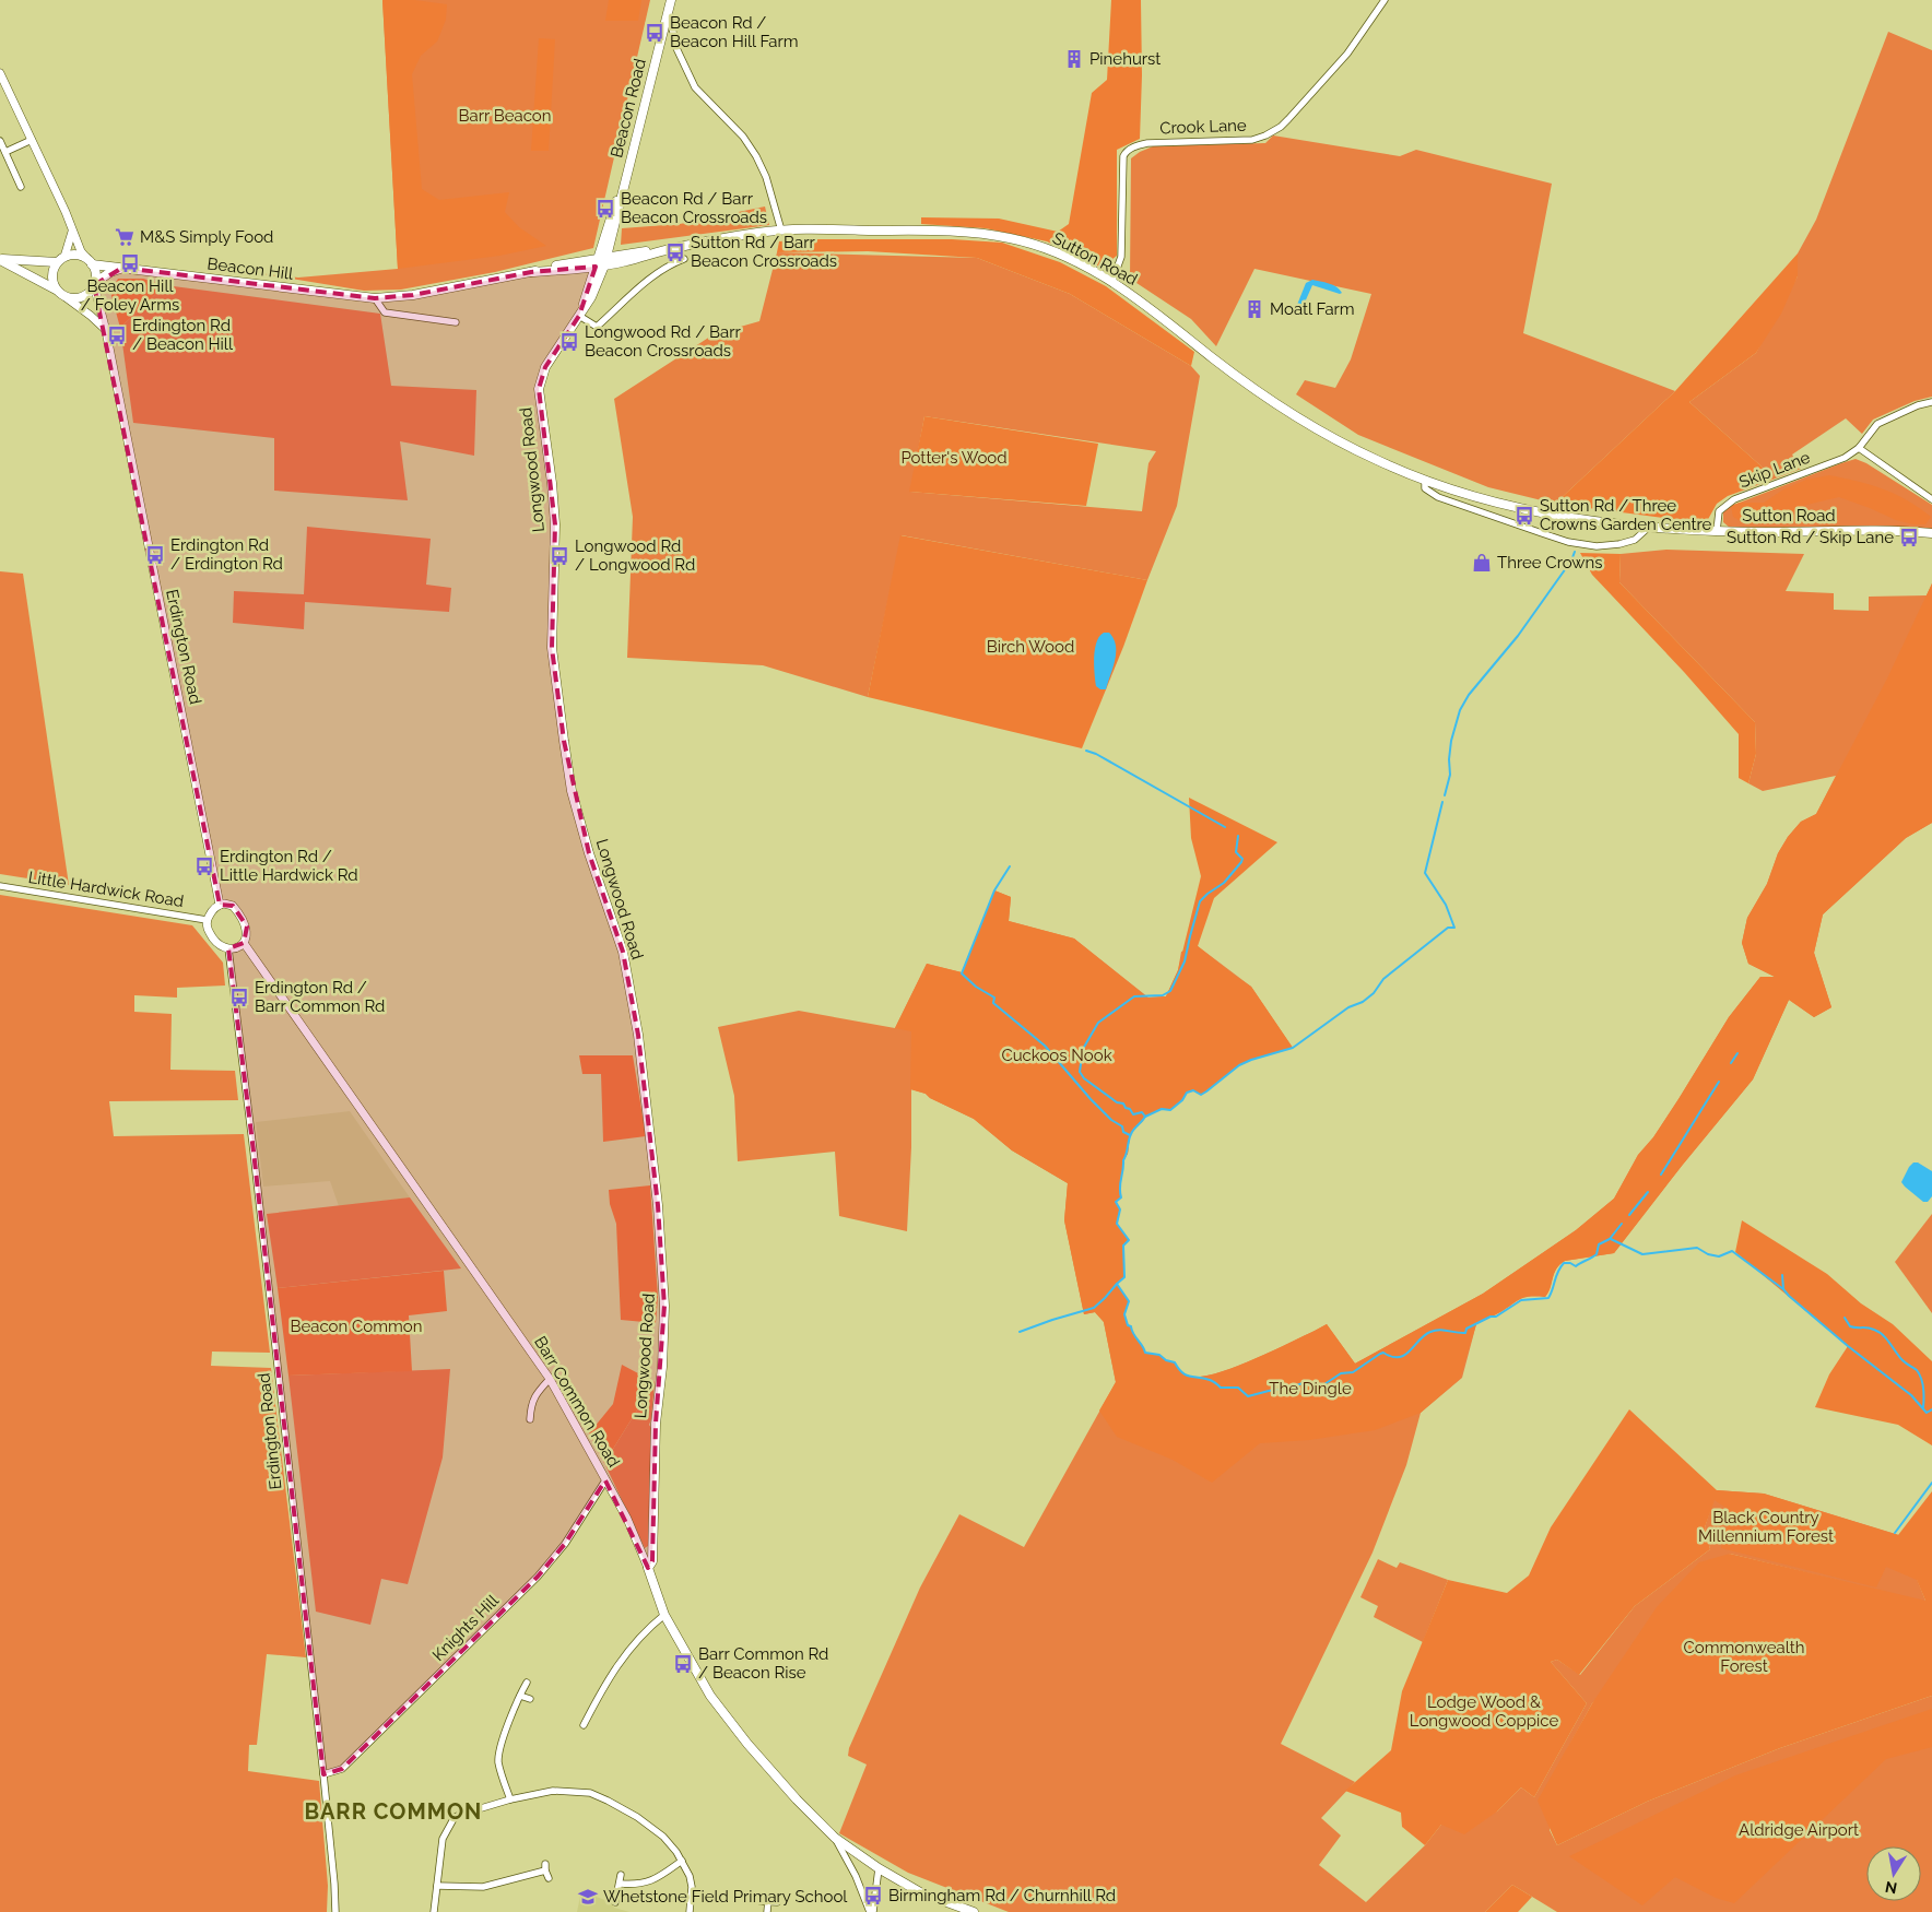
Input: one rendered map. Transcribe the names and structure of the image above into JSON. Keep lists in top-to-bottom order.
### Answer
{
  "streets": {
    "main road": [
      "Beacon Road",
      "Sutton Road",
      "Beacon Hill",
      "Longwood Road",
      "Barr Common Road"
    ],
    "street": [
      "Crook Lane",
      "Skip Lane",
      "Erdington Road",
      "Little Hardwick Road",
      "Knights Hill"
    ]
  },
  "crossings": [
    ["Beacon Road", "Sutton Road"],
    ["Beacon Road", "Beacon Hill"],
    ["Beacon Road", "Longwood Road"],
    ["Crook Lane", "Sutton Road"],
    ["Sutton Road", "Beacon Hill"],
    ["Sutton Road", "Longwood Road"],
    ["Sutton Road", "Skip Lane"],
    ["Beacon Hill", "Longwood Road"],
    ["Beacon Hill", "Erdington Road"],
    ["Longwood Road", "Barr Common Road"],
    ["Erdington Road", "Little Hardwick Road"],
    ["Erdington Road", "Barr Common Road"],
    ["Erdington Road", "Knights Hill"],
    ["Little Hardwick Road", "Barr Common Road"],
    ["Barr Common Road", "Knights Hill"]
  ],
  "districts": ["BARR COMMON"],
  "parks": [
    "Barr Beacon",
    "Potter's Wood",
    "Birch Wood",
    "Cuckoos Nook",
    "Beacon Common",
    "The Dingle",
    "Black Country Millennium Forest",
    "Commonwealth Forest",
    "Lodge Wood & Longwood Coppice",
    "Aldridge Airport"
  ],
  "places": {
    "bus stop": [
      "Beacon Rd / Beacon Hill Farm",
      "Beacon Rd / Barr Beacon Crossroads",
      "Sutton Rd / Barr Beacon Crossroads",
      "Beacon Hill / Foley Arms",
      "Erdington Rd / Beacon Hill",
      "Longwood Rd / Barr Beacon Crossroads",
      "Sutton Rd / Three Crowns Garden Centre",
      "Sutton Rd / Skip Lane",
      "Erdington Rd / Erdington Rd",
      "Longwood Rd / Longwood Rd",
      "Erdington Rd / Little Hardwick Rd",
      "Erdington Rd / Barr Common Rd",
      "Barr Common Rd / Beacon Rise",
      "Birmingham Rd / Churnhill Rd"
    ],
    "building": ["Pinehurst", "Moatl Farm"],
    "supermarket": ["M&S Simply Food"],
    "shop": ["Three Crowns"],
    "school or university": ["Whetstone Field Primary School"]
  },
  "north": "bottom"
}
